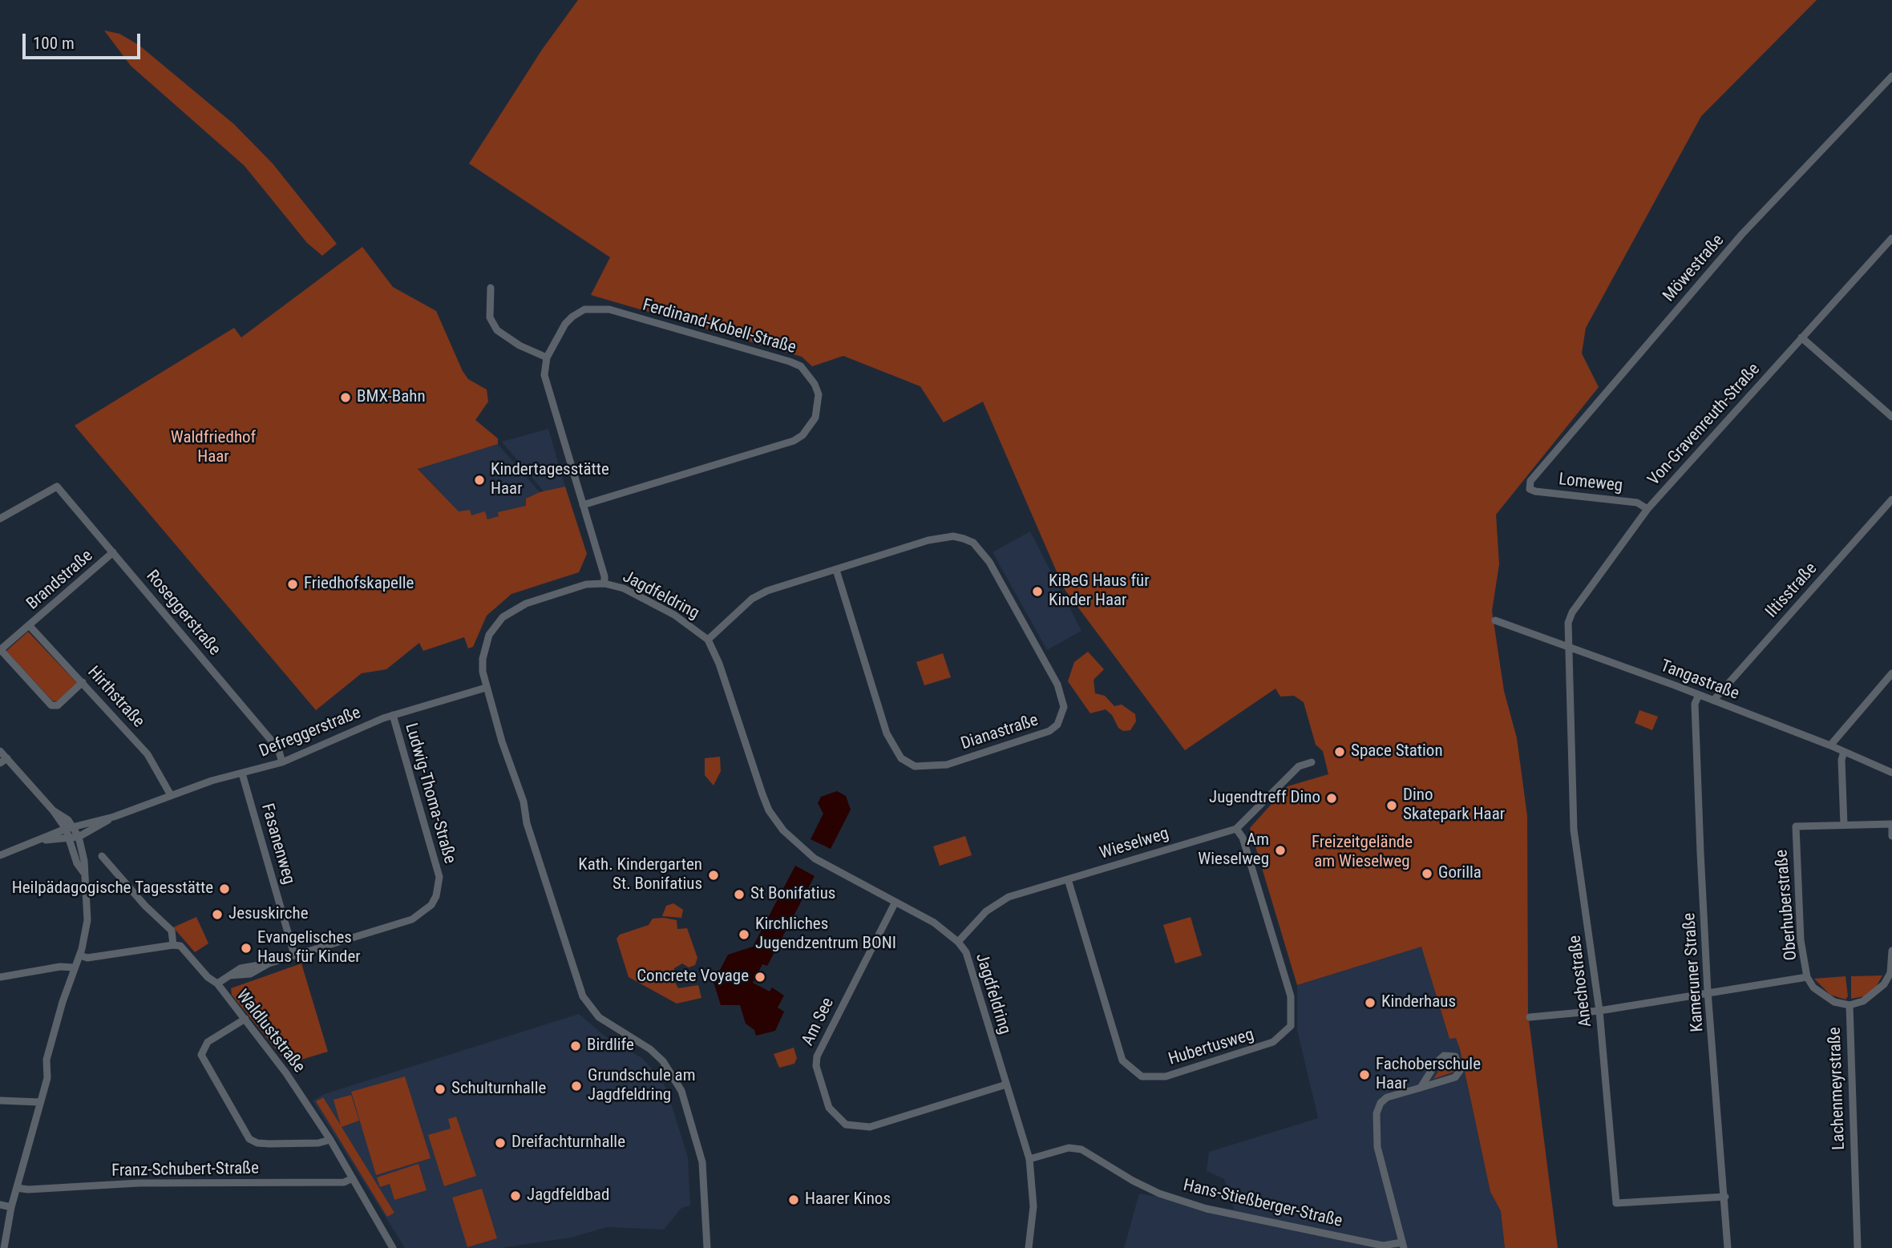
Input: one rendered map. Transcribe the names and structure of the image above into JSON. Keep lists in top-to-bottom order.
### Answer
{
  "streets": {
    "street": [
      "Möwestraße",
      "Ferdinand-Kobell-Straße",
      "Von-Gravenreuth-Straße",
      "Lomeweg",
      "Brandstraße",
      "Iltisstraße",
      "Jagdfeldring",
      "Roseggerstraße",
      "Tangastraße",
      "Hirthstraße",
      "Defreggerstraße",
      "Dianastraße",
      "Ludwig-Thoma-Straße",
      "Fasanenweg",
      "Wieselweg",
      "Oberhuberstraße",
      "Kameruner Straße",
      "Anechostraße",
      "Am See",
      "Waldluststraße",
      "Hubertusweg",
      "Lachenmeyrstraße",
      "Franz-Schubert-Straße",
      "Hans-Stießberger-Straße"
    ]
  },
  "crossings": [
    ["Möwestraße", "Lomeweg"],
    ["Ferdinand-Kobell-Straße", "Jagdfeldring"],
    ["Von-Gravenreuth-Straße", "Lomeweg"],
    ["Von-Gravenreuth-Straße", "Tangastraße"],
    ["Von-Gravenreuth-Straße", "Anechostraße"],
    ["Brandstraße", "Roseggerstraße"],
    ["Brandstraße", "Hirthstraße"],
    ["Iltisstraße", "Tangastraße"],
    ["Jagdfeldring", "Defreggerstraße"],
    ["Jagdfeldring", "Dianastraße"],
    ["Jagdfeldring", "Wieselweg"],
    ["Jagdfeldring", "Am See"],
    ["Jagdfeldring", "Hans-Stießberger-Straße"],
    ["Roseggerstraße", "Defreggerstraße"],
    ["Tangastraße", "Kameruner Straße"],
    ["Tangastraße", "Anechostraße"],
    ["Hirthstraße", "Defreggerstraße"],
    ["Defreggerstraße", "Ludwig-Thoma-Straße"],
    ["Defreggerstraße", "Fasanenweg"],
    ["Ludwig-Thoma-Straße", "Fasanenweg"],
    ["Ludwig-Thoma-Straße", "Waldluststraße"],
    ["Wieselweg", "Hubertusweg"],
    ["Oberhuberstraße", "Lachenmeyrstraße"],
    ["Kameruner Straße", "Anechostraße"],
    ["Waldluststraße", "Franz-Schubert-Straße"]
  ],
  "parks": ["Waldfriedhof Haar", "Freizeitgelände am Wieselweg"],
  "places": [
    "BMX-Bahn",
    "Kindertagesstätte Haar",
    "Friedhofskapelle",
    "KiBeG Haus für Kinder Haar",
    "Space Station",
    "Jugendtreff Dino",
    "Dino Skatepark Haar",
    "Am Wieselweg",
    "Gorilla",
    "Kath. Kindergarten St. Bonifatius",
    "Heilpädagogische Tagesstätte",
    "St Bonifatius",
    "Jesuskirche",
    "Kirchliches Jugendzentrum BONI",
    "Evangelisches Haus für Kinder",
    "Concrete Voyage",
    "Kinderhaus",
    "Birdlife",
    "Fachoberschule Haar",
    "Grundschule am Jagdfeldring",
    "Schulturnhalle",
    "Dreifachturnhalle",
    "Jagdfeldbad",
    "Haarer Kinos"
  ],
  "scale_bar": "100 m"
}
